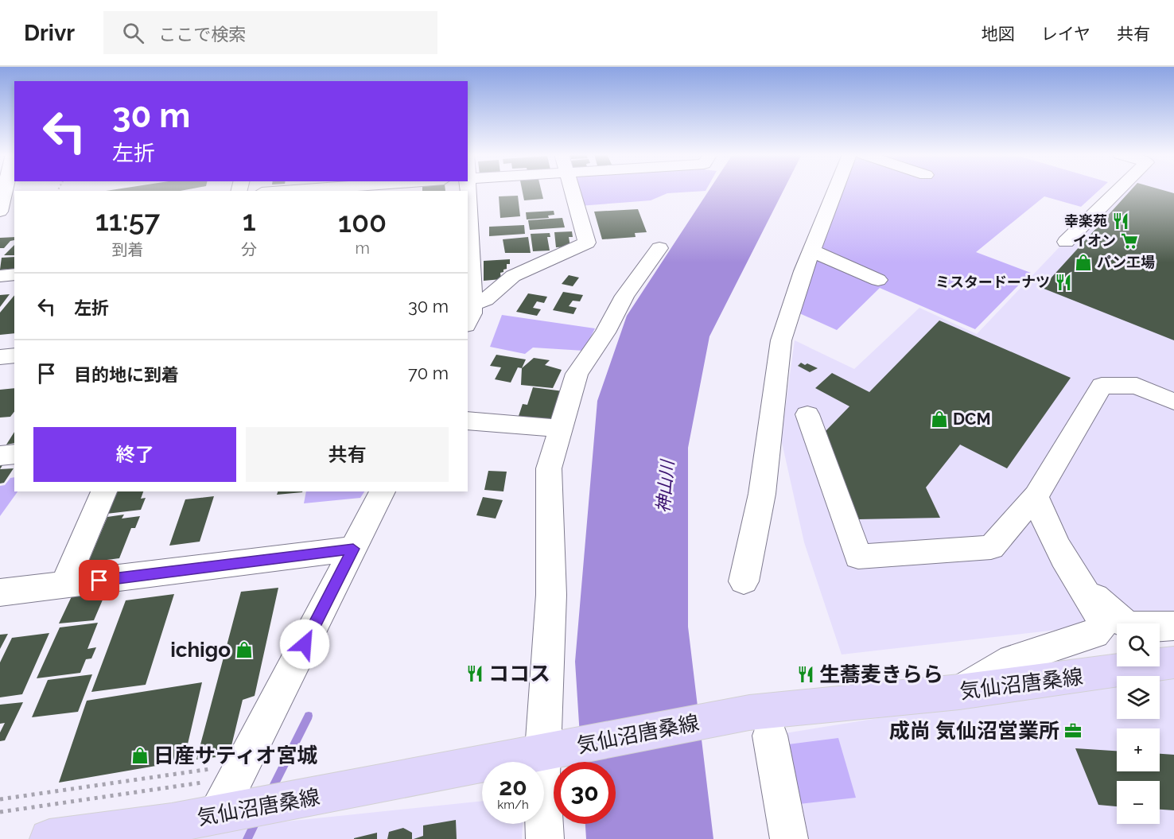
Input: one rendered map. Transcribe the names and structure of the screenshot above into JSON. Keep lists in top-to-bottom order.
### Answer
{
  "streets": {
    "main road": ["気仙沼唐桑線"]
  },
  "water": ["神山川"],
  "places": {
    "restaurant": [
      "幸楽苑",
      "ミスタードーナツ",
      "ココス",
      "生蕎麦きらら"
    ],
    "supermarket": ["イオン"],
    "shop": [
      "パン工場",
      "DCM",
      "ichigo",
      "日産サティオ宮城"
    ],
    "office": ["成尚 気仙沼営業所"]
  },
  "page": {
    "header": "Drivr",
    "search": "ここで検索",
    "nav": ["地図", "レイヤ", "共有"],
    "turn": ["30 m", "左折"],
    "eta": [
      "11:57",
      "到着",
      "1",
      "分",
      "100",
      "m"
    ],
    "list": [
      {
        "name": "左折",
        "value": "30 m"
      },
      {
        "name": "目的地に到着",
        "value": "70 m"
      }
    ],
    "buttons": ["終了", "共有"],
    "map_buttons": ["+", "−"],
    "speed": "20 km/h",
    "limit": "30"
  }
}
